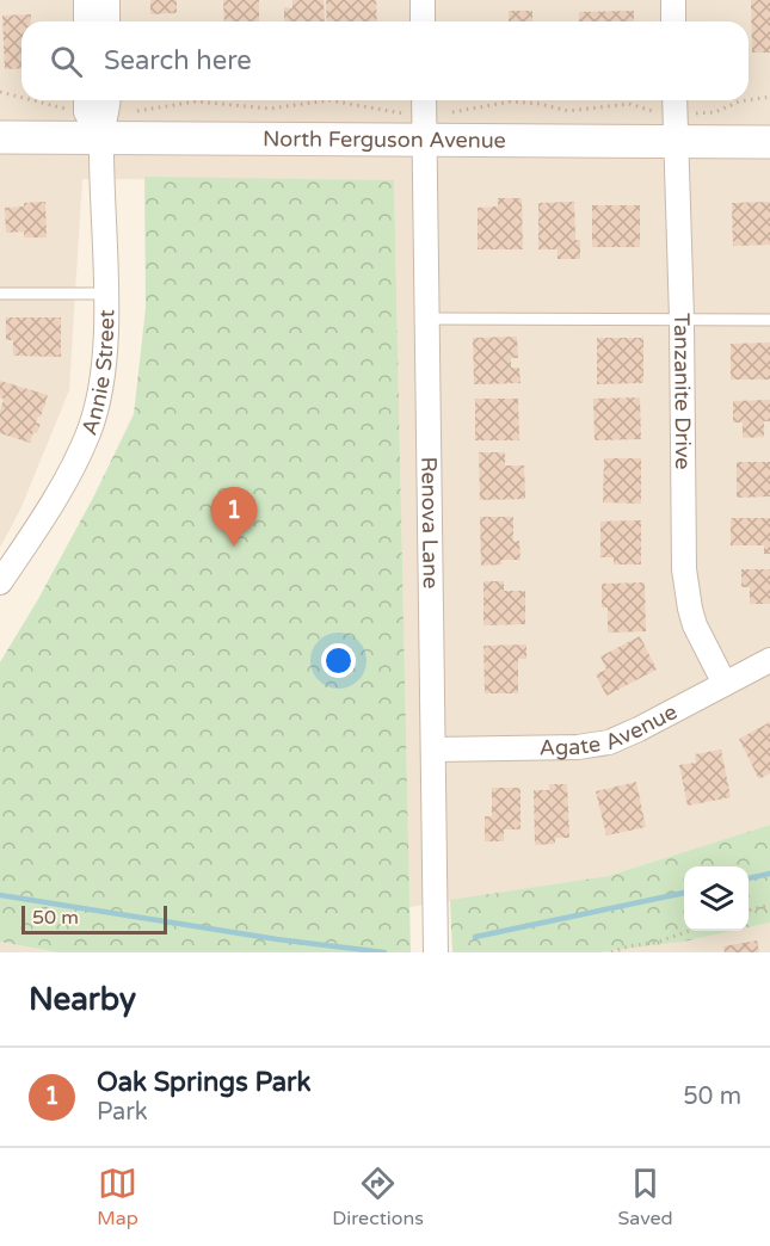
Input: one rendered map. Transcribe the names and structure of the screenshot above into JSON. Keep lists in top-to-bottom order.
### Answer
{
  "streets": {
    "street": [
      "North Ferguson Avenue",
      "Annie Street",
      "Tanzanite Drive",
      "Renova Lane",
      "Agate Avenue"
    ]
  },
  "crossings": [
    ["North Ferguson Avenue", "Annie Street"],
    ["North Ferguson Avenue", "Tanzanite Drive"],
    ["North Ferguson Avenue", "Renova Lane"],
    ["Tanzanite Drive", "Agate Avenue"],
    ["Renova Lane", "Agate Avenue"]
  ],
  "scale_bar": "50 m",
  "page": {
    "search": "Search here",
    "pins": "1",
    "scale": "50 m",
    "heading": "Nearby",
    "list": [
      {
        "mark": "1",
        "name": "Oak Springs Park",
        "note": "Park",
        "value": "50 m"
      }
    ],
    "nav": ["Map", "Directions", "Saved"]
  }
}
